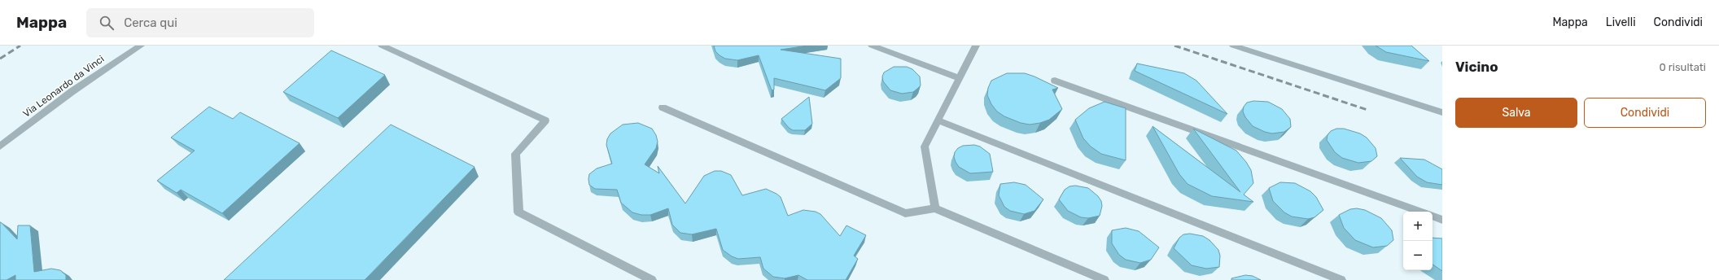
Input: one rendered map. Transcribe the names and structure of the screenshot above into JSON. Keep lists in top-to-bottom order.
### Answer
{
  "streets": {
    "street": ["Via Leonardo da Vinci"]
  },
  "page": {
    "header": "Mappa",
    "search": "Cerca qui",
    "nav": ["Mappa", "Livelli", "Condividi"],
    "heading": ["Vicino", "0 risultati"],
    "buttons": ["Salva", "Condividi"],
    "map_buttons": ["+", "−"]
  }
}
